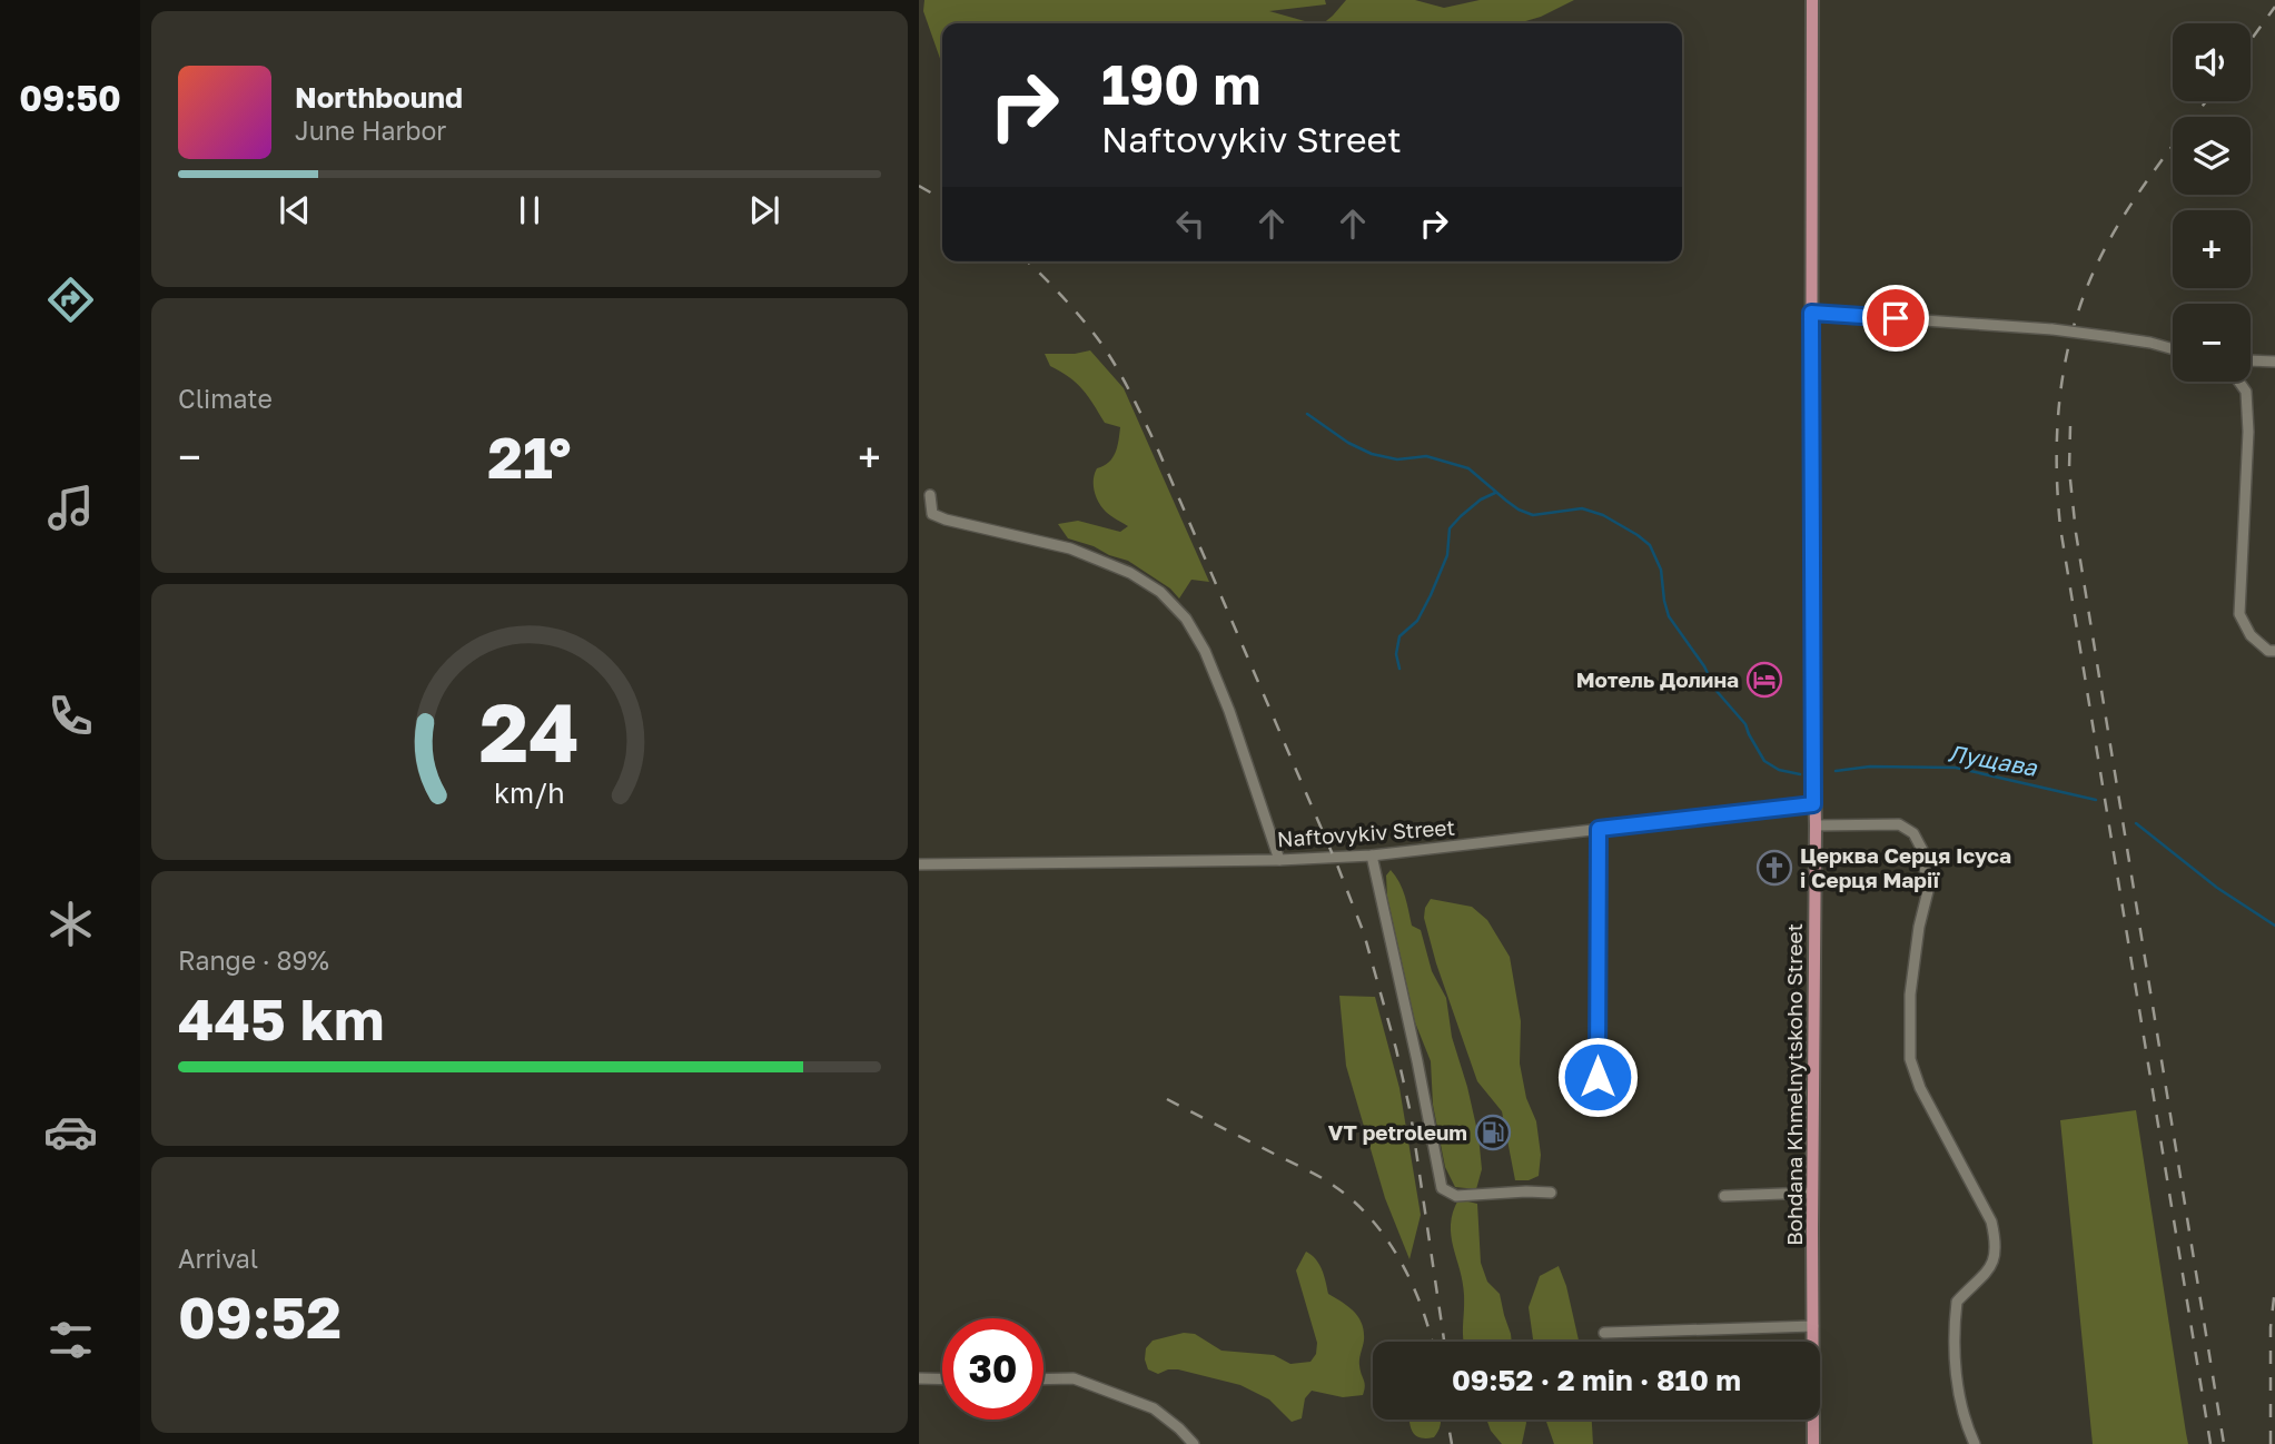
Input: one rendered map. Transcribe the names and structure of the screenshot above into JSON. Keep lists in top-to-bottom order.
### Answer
{
  "streets": {
    "main road": ["Bohdana Khmelnytskoho Street"],
    "street": ["Naftovykiv Street"]
  },
  "crossings": [
    ["Naftovykiv Street", "Bohdana Khmelnytskoho Street"]
  ],
  "water": ["Лущава"],
  "places": {
    "hotel": ["Мотель Долина"],
    "church": ["Церква Серця Ісуса і Серця Марії"],
    "fuel station": ["VT petroleum"]
  },
  "page": {
    "tabs": "09:50",
    "map_buttons": ["+", "−"],
    "turn": ["190 m", "Naftovykiv Street"],
    "song": ["Northbound", "June Harbor"],
    "tile": [
      "Climate",
      ["Range · 89%", "445 km"],
      ["Arrival", "09:52"]
    ],
    "heat": ["−", "21°", "+"],
    "limit": "30",
    "trip": "09:52 · 2 min · 810 m",
    "gauge": ["24", "km/h"]
  }
}
